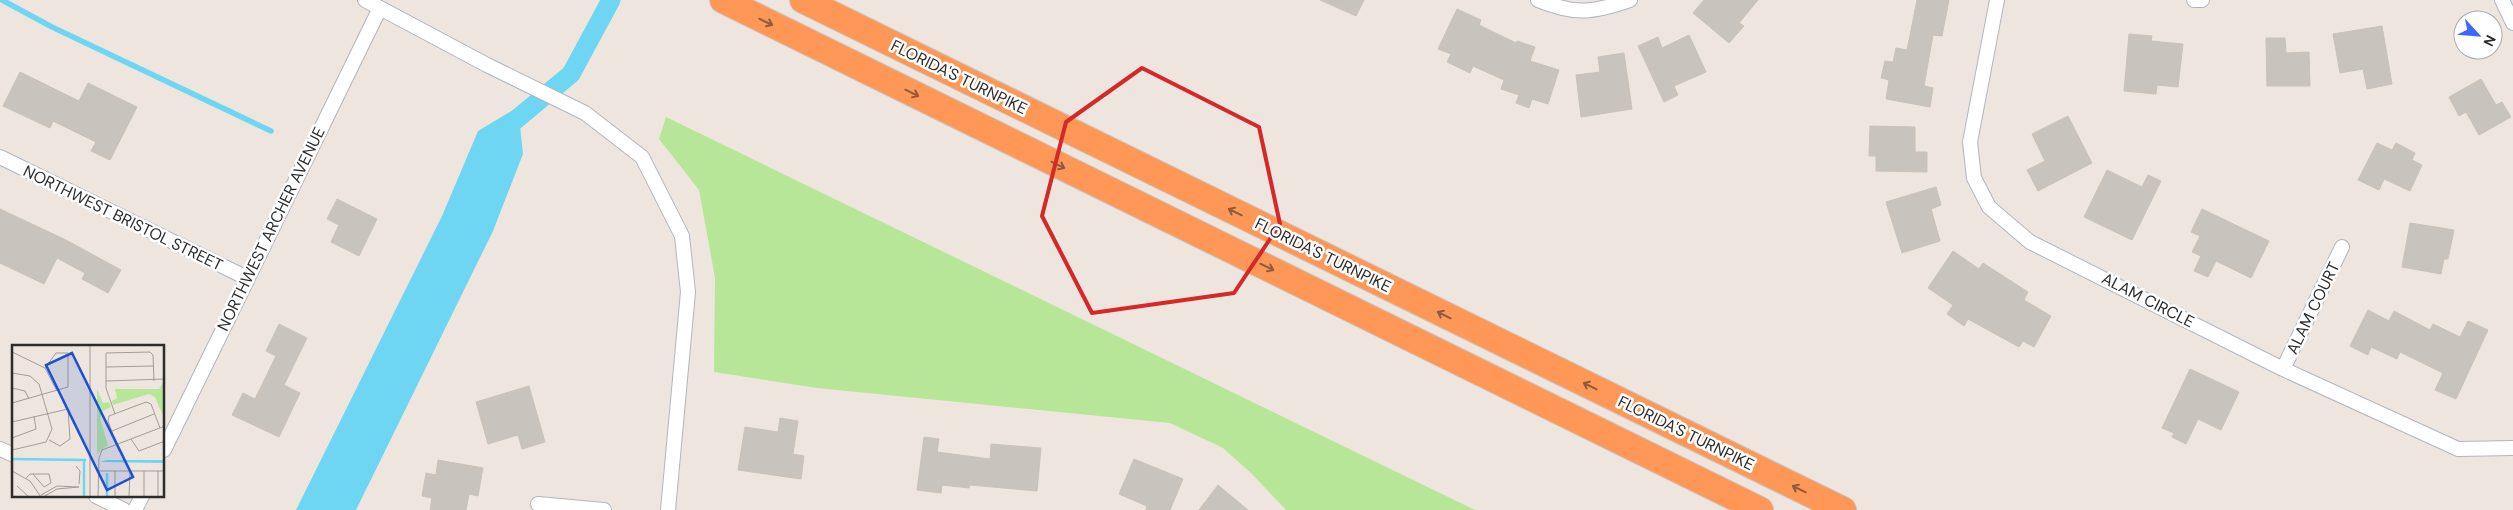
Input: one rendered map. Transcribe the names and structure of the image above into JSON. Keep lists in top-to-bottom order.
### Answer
{
  "streets": {
    "highway": ["FLORIDA'S TURNPIKE"],
    "street": [
      "NORTHWEST BRISTOL STREET",
      "NORTHWEST ARCHER AVENUE",
      "ALAM CIRCLE",
      "ALAM COURT"
    ]
  },
  "crossings": [
    ["NORTHWEST BRISTOL STREET", "NORTHWEST ARCHER AVENUE"],
    ["ALAM CIRCLE", "ALAM COURT"]
  ],
  "north": "bottom right"
}
